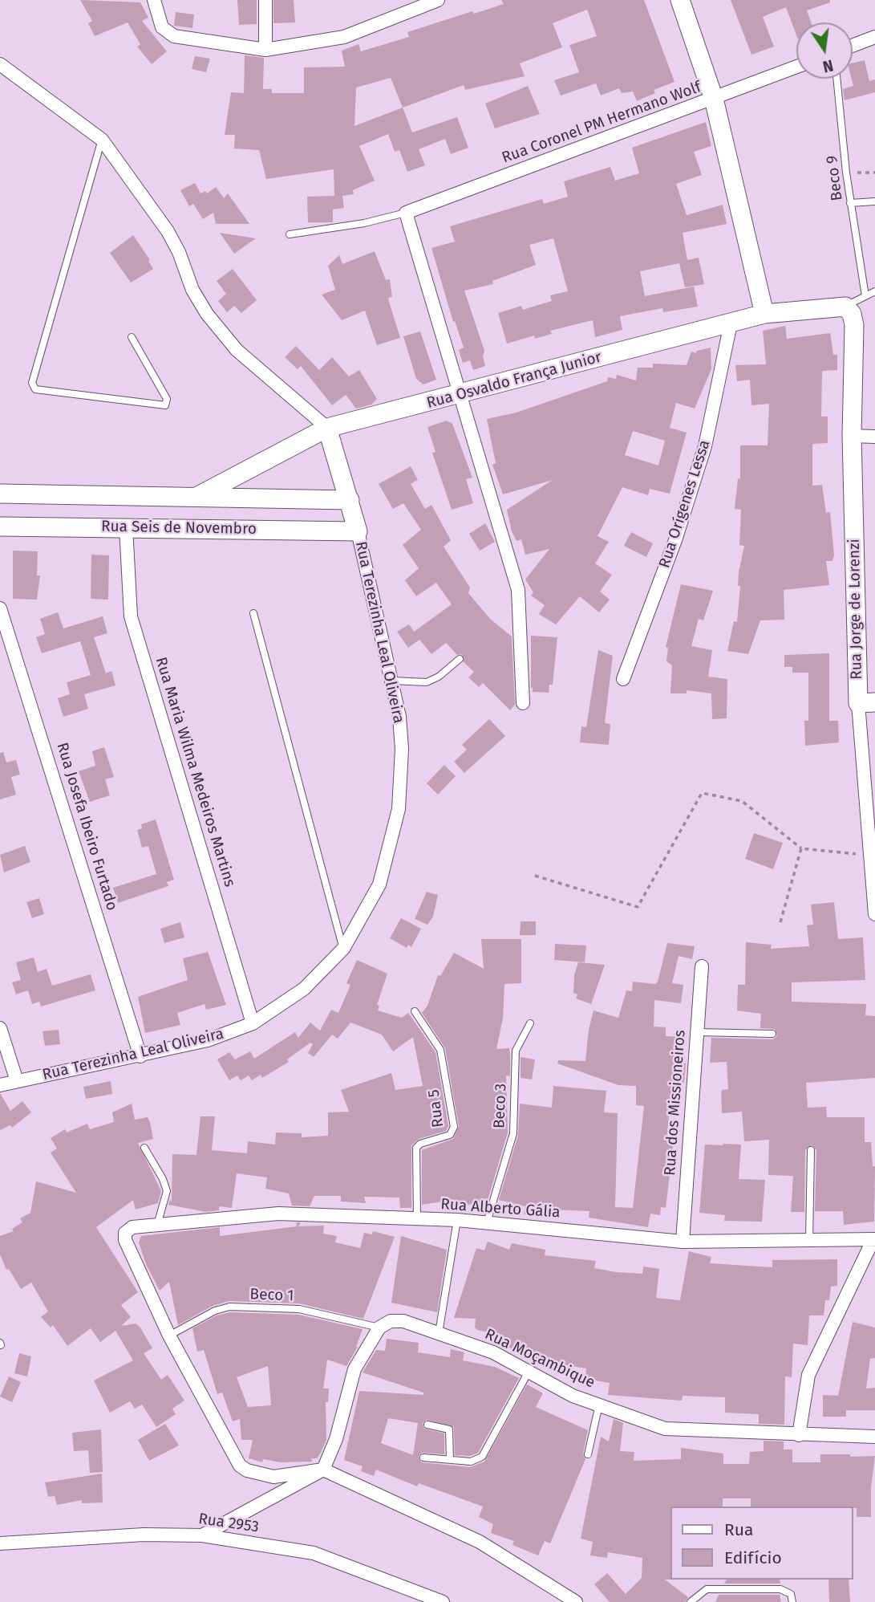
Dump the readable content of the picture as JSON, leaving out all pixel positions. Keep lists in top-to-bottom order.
{
  "streets": {
    "street": [
      "Rua Coronel PM Hermano Wolf",
      "Rua Osvaldo França Junior",
      "Rua Orígenes Lessa",
      "Rua Seis de Novembro",
      "Rua Jorge de Lorenzi",
      "Rua Terezinha Leal Oliveira",
      "Rua Maria Wilma Medeiros Martins",
      "Rua Josefa Ibeiro Furtado",
      "Rua dos Missioneiros",
      "Rua Alberto Gália",
      "Rua Moçambique",
      "Rua 2953"
    ],
    "lane": [
      "Beco 9",
      "Beco 3",
      "Rua 5",
      "Beco 1"
    ]
  },
  "crossings": [
    ["Rua Osvaldo França Junior", "Rua Orígenes Lessa"],
    ["Rua Osvaldo França Junior", "Rua Seis de Novembro"],
    ["Rua Osvaldo França Junior", "Rua Jorge de Lorenzi"],
    ["Rua Osvaldo França Junior", "Rua Terezinha Leal Oliveira"],
    ["Rua Seis de Novembro", "Rua Terezinha Leal Oliveira"],
    ["Rua Seis de Novembro", "Rua Maria Wilma Medeiros Martins"],
    ["Rua Terezinha Leal Oliveira", "Rua Maria Wilma Medeiros Martins"],
    ["Rua Terezinha Leal Oliveira", "Rua Josefa Ibeiro Furtado"],
    ["Rua dos Missioneiros", "Rua Alberto Gália"],
    ["Beco 3", "Rua Alberto Gália"],
    ["Rua 5", "Rua Alberto Gália"],
    ["Rua Alberto Gália", "Beco 1"],
    ["Beco 1", "Rua Moçambique"]
  ],
  "legend": ["Rua", "Edifício"],
  "north": "bottom"
}
